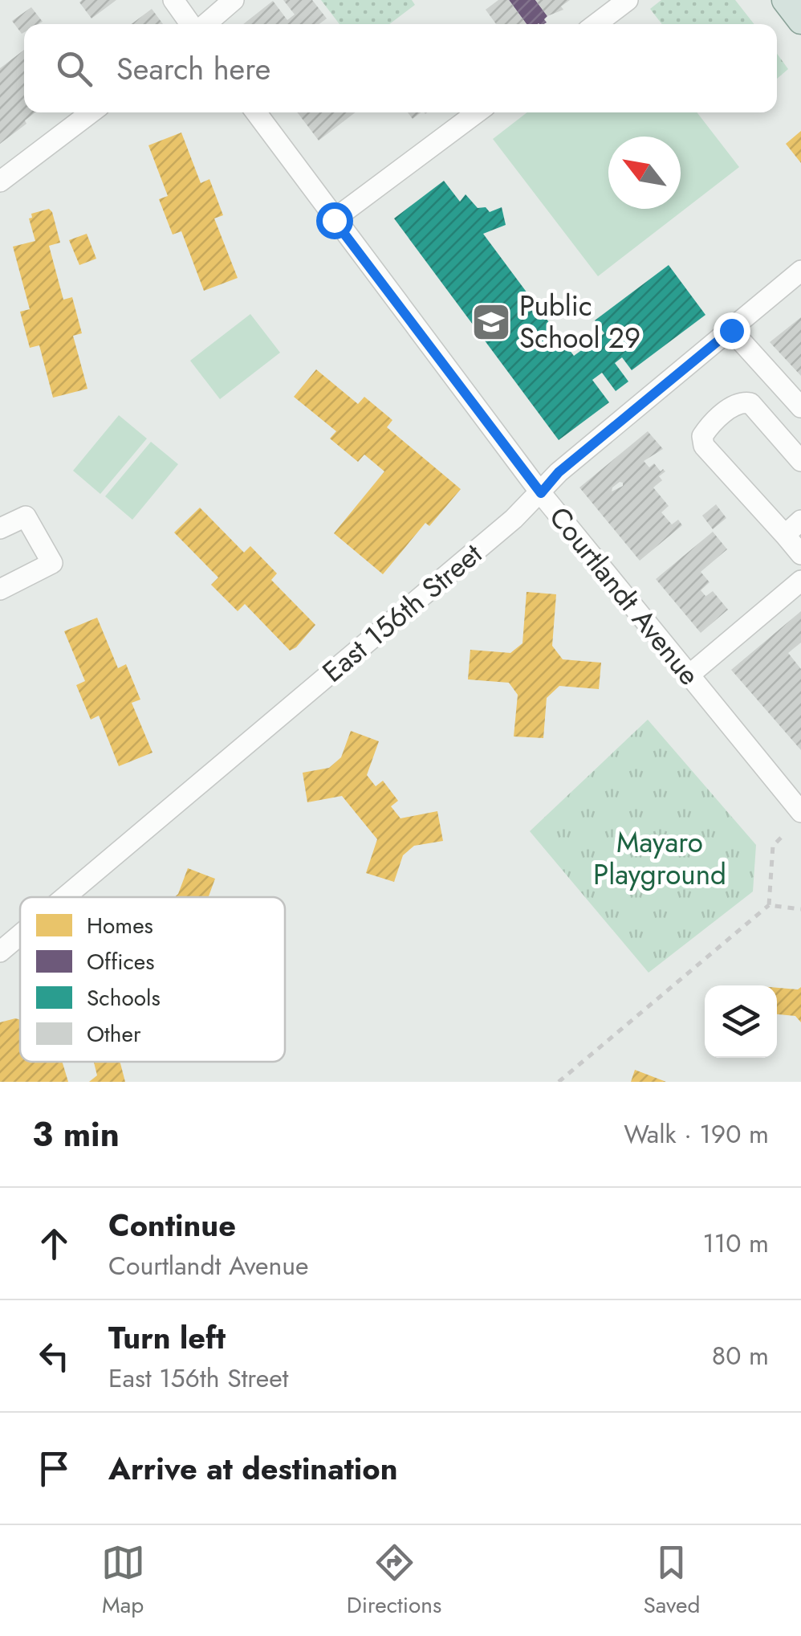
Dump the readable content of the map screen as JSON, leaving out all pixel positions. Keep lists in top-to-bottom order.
{
  "streets": {
    "street": ["Courtlandt Avenue", "East 156th Street"]
  },
  "crossings": [
    ["Courtlandt Avenue", "East 156th Street"]
  ],
  "parks": ["Mayaro Playground"],
  "places": {
    "school or university": ["Public School 29"]
  },
  "legend": [
    "Homes",
    "Offices",
    "Schools",
    "Other"
  ],
  "north": "top left",
  "page": {
    "search": "Search here",
    "heading": ["3 min", "Walk · 190 m"],
    "list": [
      ["Continue", "Courtlandt Avenue", "110 m"],
      ["Turn left", "East 156th Street", "80 m"],
      "Arrive at destination"
    ],
    "nav": ["Map", "Directions", "Saved"]
  }
}
